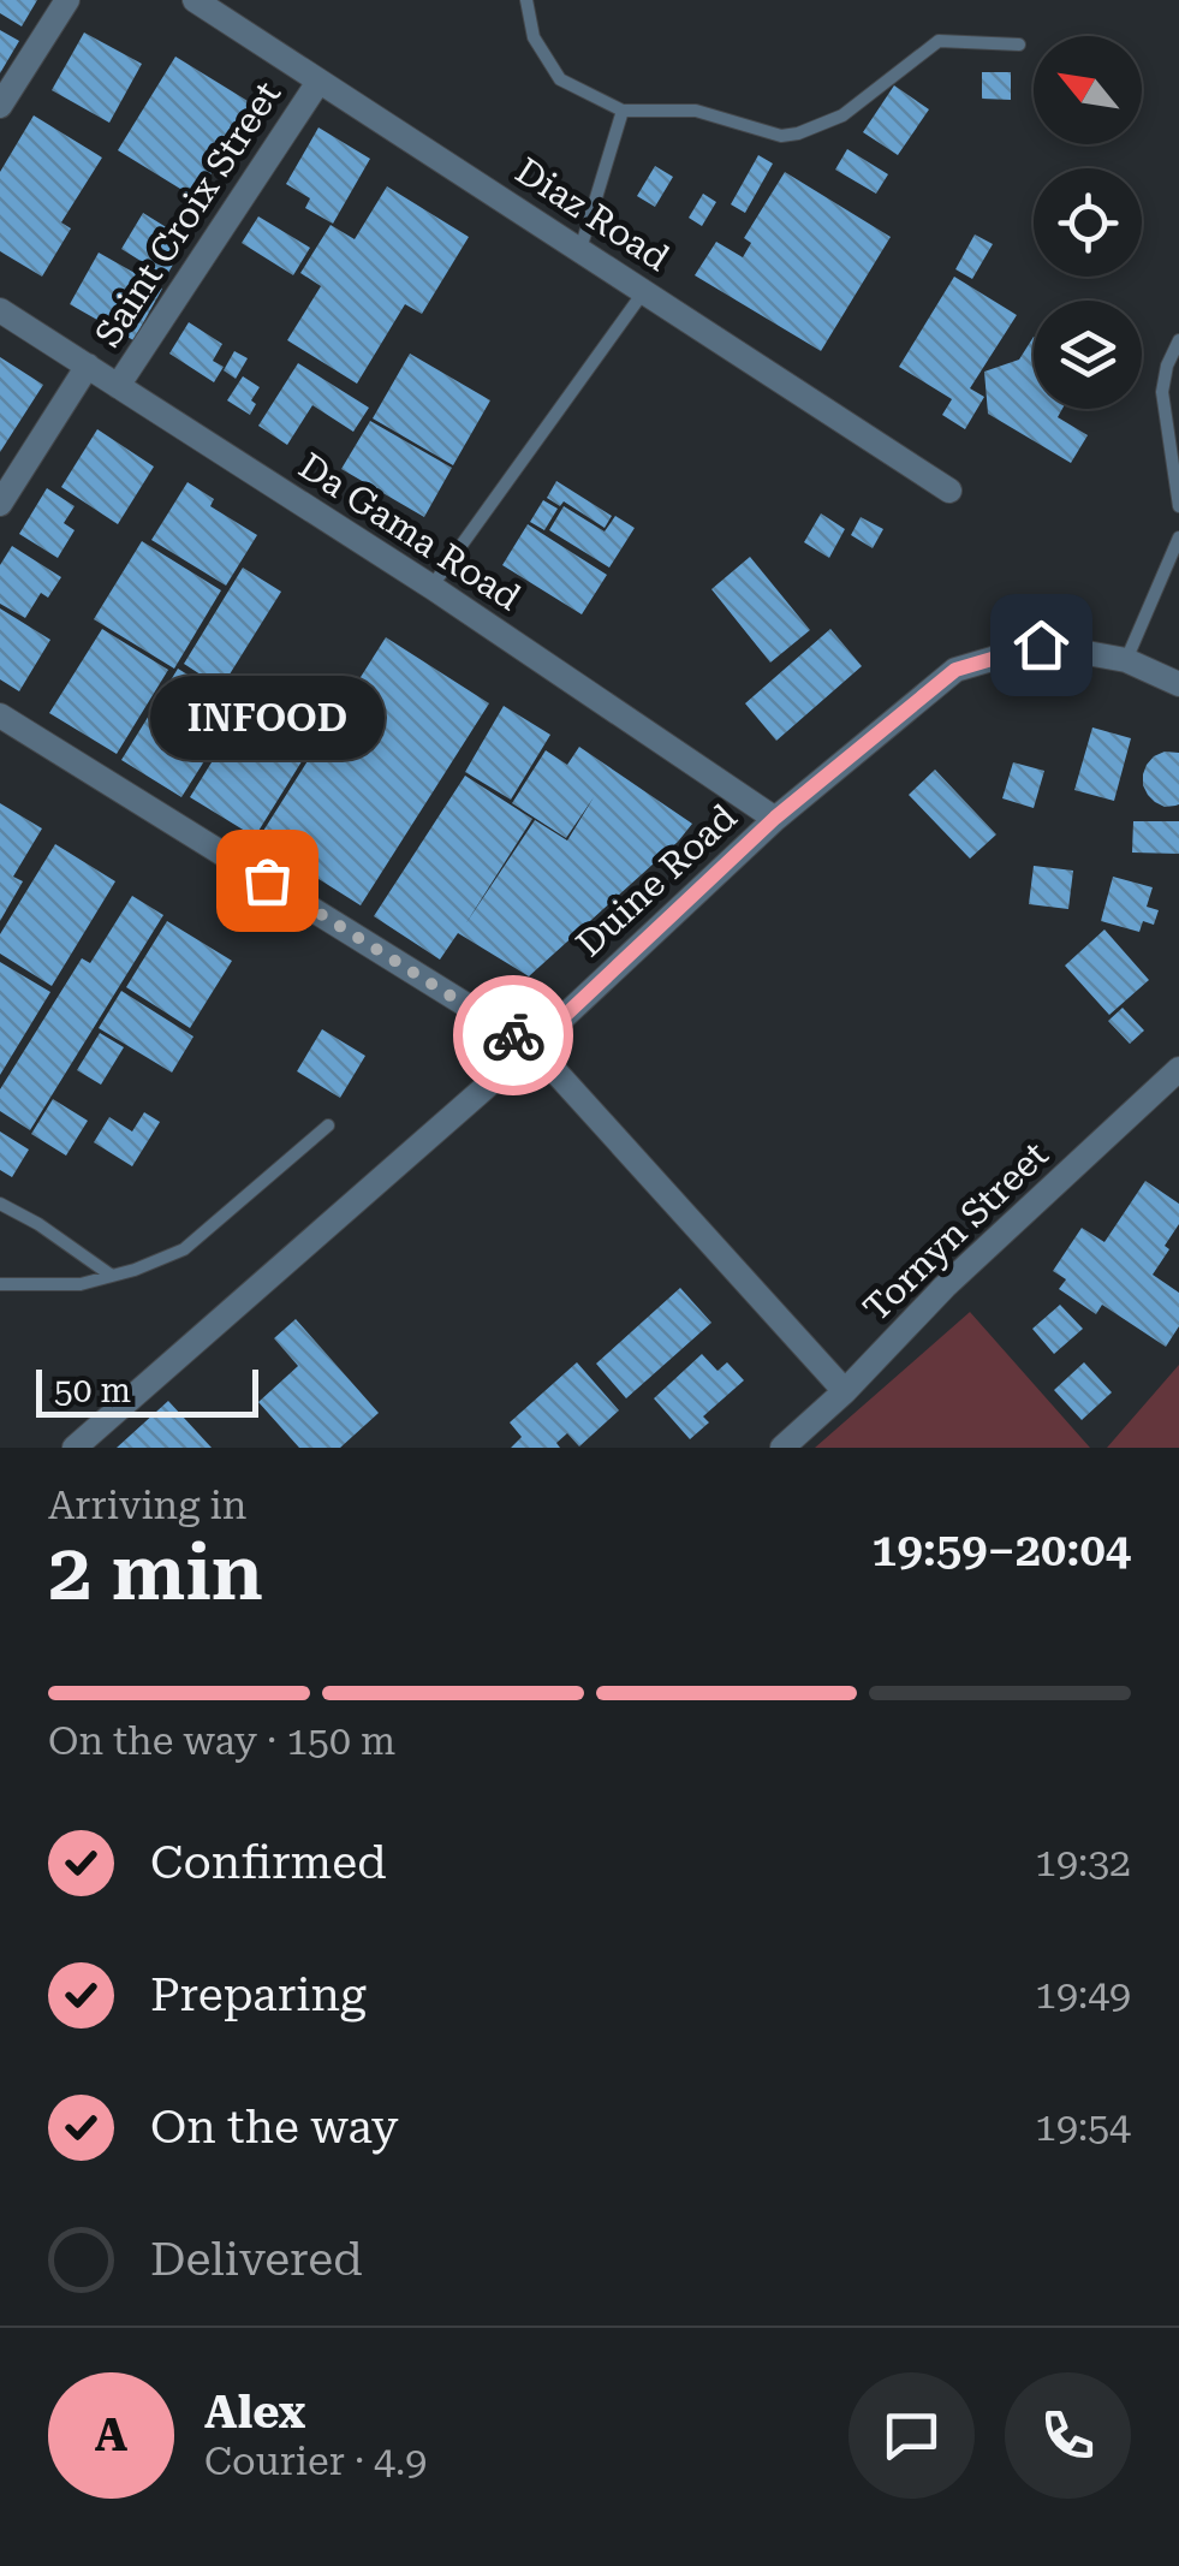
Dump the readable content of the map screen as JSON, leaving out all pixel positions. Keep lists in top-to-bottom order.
{
  "streets": {
    "street": [
      "Saint Croix Street",
      "Diaz Road",
      "Da Gama Road",
      "Duine Road",
      "Tornyn Street"
    ]
  },
  "crossings": [
    ["Saint Croix Street", "Diaz Road"],
    ["Saint Croix Street", "Da Gama Road"],
    ["Da Gama Road", "Duine Road"]
  ],
  "places": ["INFOOD"],
  "scale_bar": "50 m",
  "north": "top left",
  "page": {
    "bubble": "INFOOD",
    "scale": "50 m",
    "heading": ["2 min", "Arriving in", "19:59–20:04"],
    "panel": ["Alex", "Courier · 4.9"],
    "bar": "On the way · 150 m",
    "list": [
      ["Confirmed", "19:32"],
      ["Preparing", "19:49"],
      ["On the way", "19:54"],
      "Delivered"
    ],
    "round": "A"
  }
}
